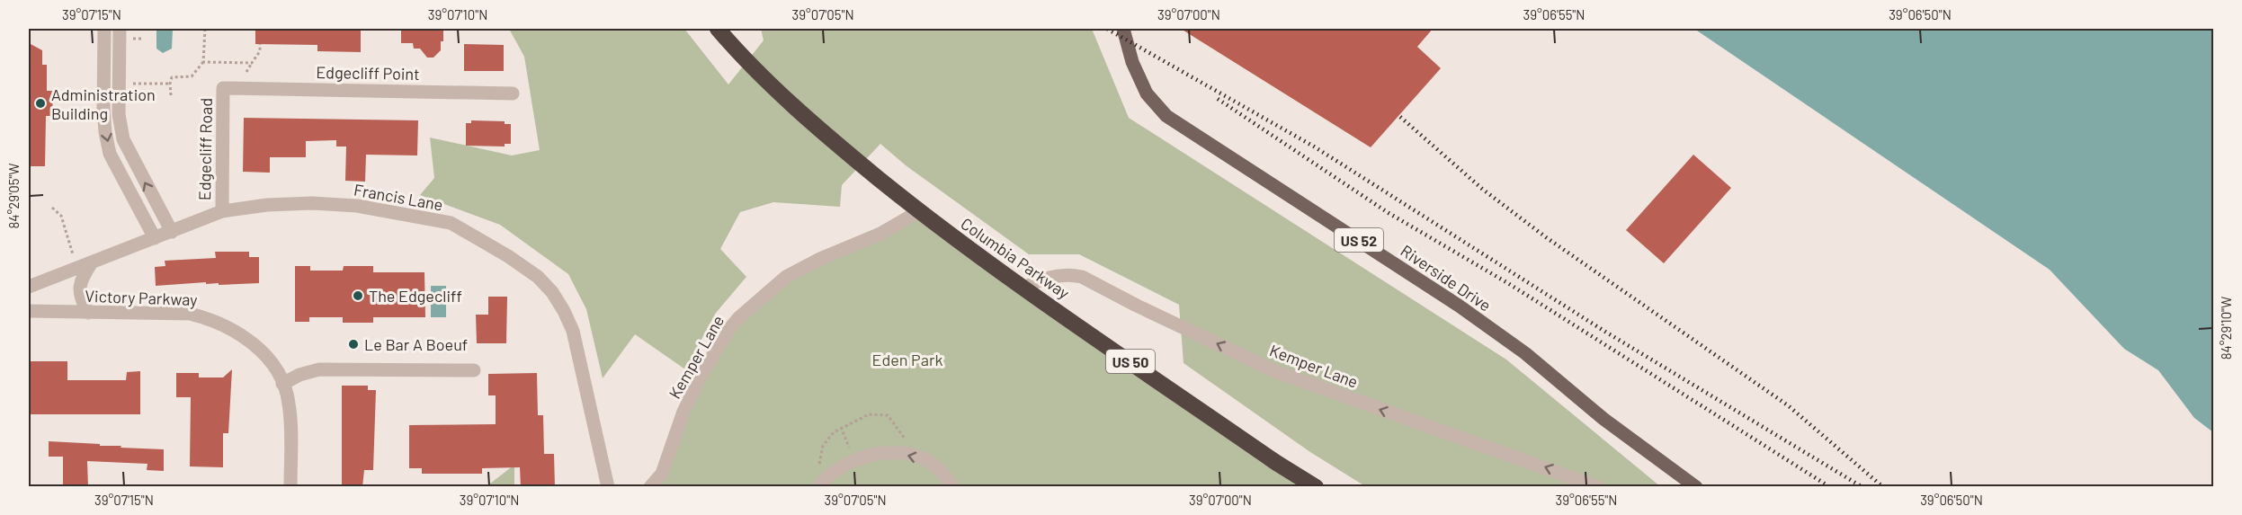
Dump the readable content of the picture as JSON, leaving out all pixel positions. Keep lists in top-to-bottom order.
{
  "streets": {
    "highway": ["Columbia Parkway", "US 50"],
    "main road": ["US 52", "Riverside Drive"],
    "street": [
      "Edgecliff Point",
      "Edgecliff Road",
      "Francis Lane",
      "Victory Parkway",
      "Kemper Lane"
    ]
  },
  "crossings": [
    ["Edgecliff Point", "Edgecliff Road"],
    ["Edgecliff Road", "Francis Lane"],
    ["Columbia Parkway", "Kemper Lane"]
  ],
  "one_way": ["Kemper Lane"],
  "parks": ["Eden Park"],
  "places": ["Administration Building", "The Edgecliff", "Le Bar A Boeuf"],
  "coordinates": [
    "39°07'15\"N",
    "39°07'10\"N",
    "39°07'05\"N",
    "39°07'00\"N",
    "39°06'55\"N",
    "39°06'50\"N",
    "84°29'05\"W",
    "84°29'10\"W"
  ]
}
